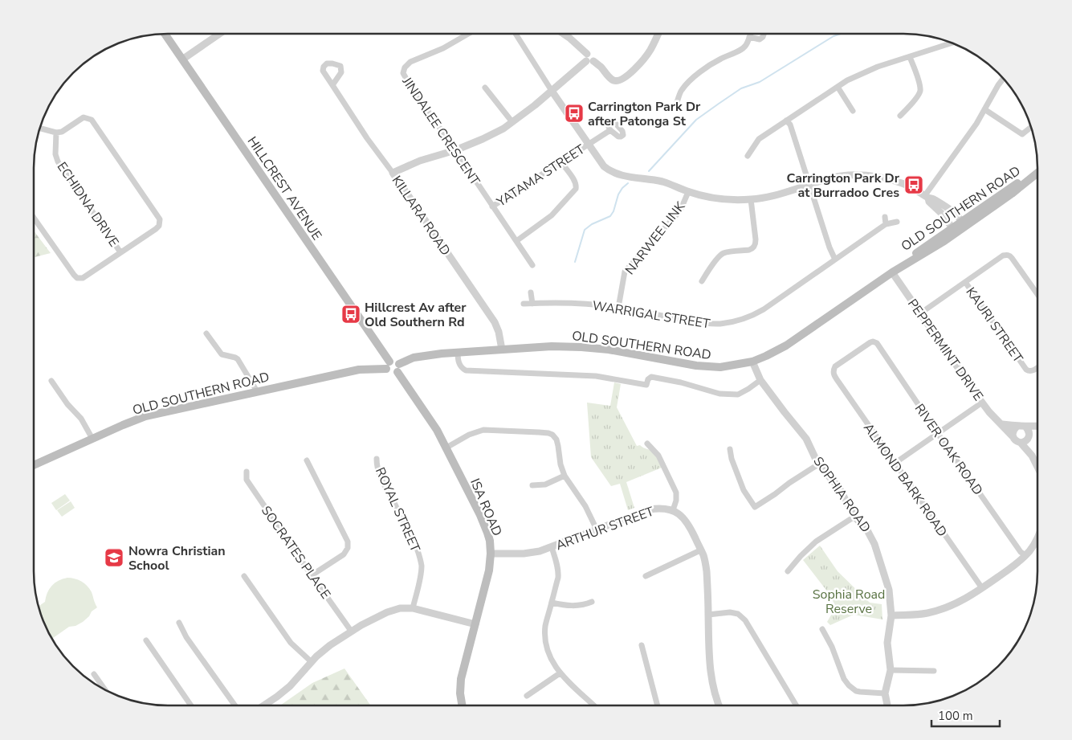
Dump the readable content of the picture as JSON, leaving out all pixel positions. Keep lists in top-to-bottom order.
{
  "streets": {
    "main road": ["HILLCREST AVENUE", "OLD SOUTHERN ROAD", "ISA ROAD"],
    "street": [
      "JINDALEE CRESCENT",
      "YATAMA STREET",
      "ECHIDNA DRIVE",
      "KILLARA ROAD",
      "NARWEE LINK",
      "WARRIGAL STREET",
      "KAURI STREET",
      "PEPPERMINT DRIVE",
      "RIVER OAK ROAD",
      "ALMOND BARK ROAD",
      "SOPHIA ROAD",
      "ROYAL STREET",
      "ARTHUR STREET",
      "SOCRATES PLACE"
    ]
  },
  "crossings": [
    ["JINDALEE CRESCENT", "YATAMA STREET"],
    ["HILLCREST AVENUE", "OLD SOUTHERN ROAD"],
    ["OLD SOUTHERN ROAD", "KILLARA ROAD"],
    ["OLD SOUTHERN ROAD", "PEPPERMINT DRIVE"],
    ["OLD SOUTHERN ROAD", "SOPHIA ROAD"],
    ["OLD SOUTHERN ROAD", "ISA ROAD"],
    ["NARWEE LINK", "WARRIGAL STREET"],
    ["RIVER OAK ROAD", "ALMOND BARK ROAD"],
    ["ISA ROAD", "ARTHUR STREET"]
  ],
  "parks": ["Sophia Road Reserve"],
  "places": {
    "bus stop": ["Carrington Park Dr after Patonga St", "Carrington Park Dr at Burradoo Cres", "Hillcrest Av after Old Southern Rd"],
    "school or university": ["Nowra Christian School"]
  },
  "scale_bar": "100 m"
}
